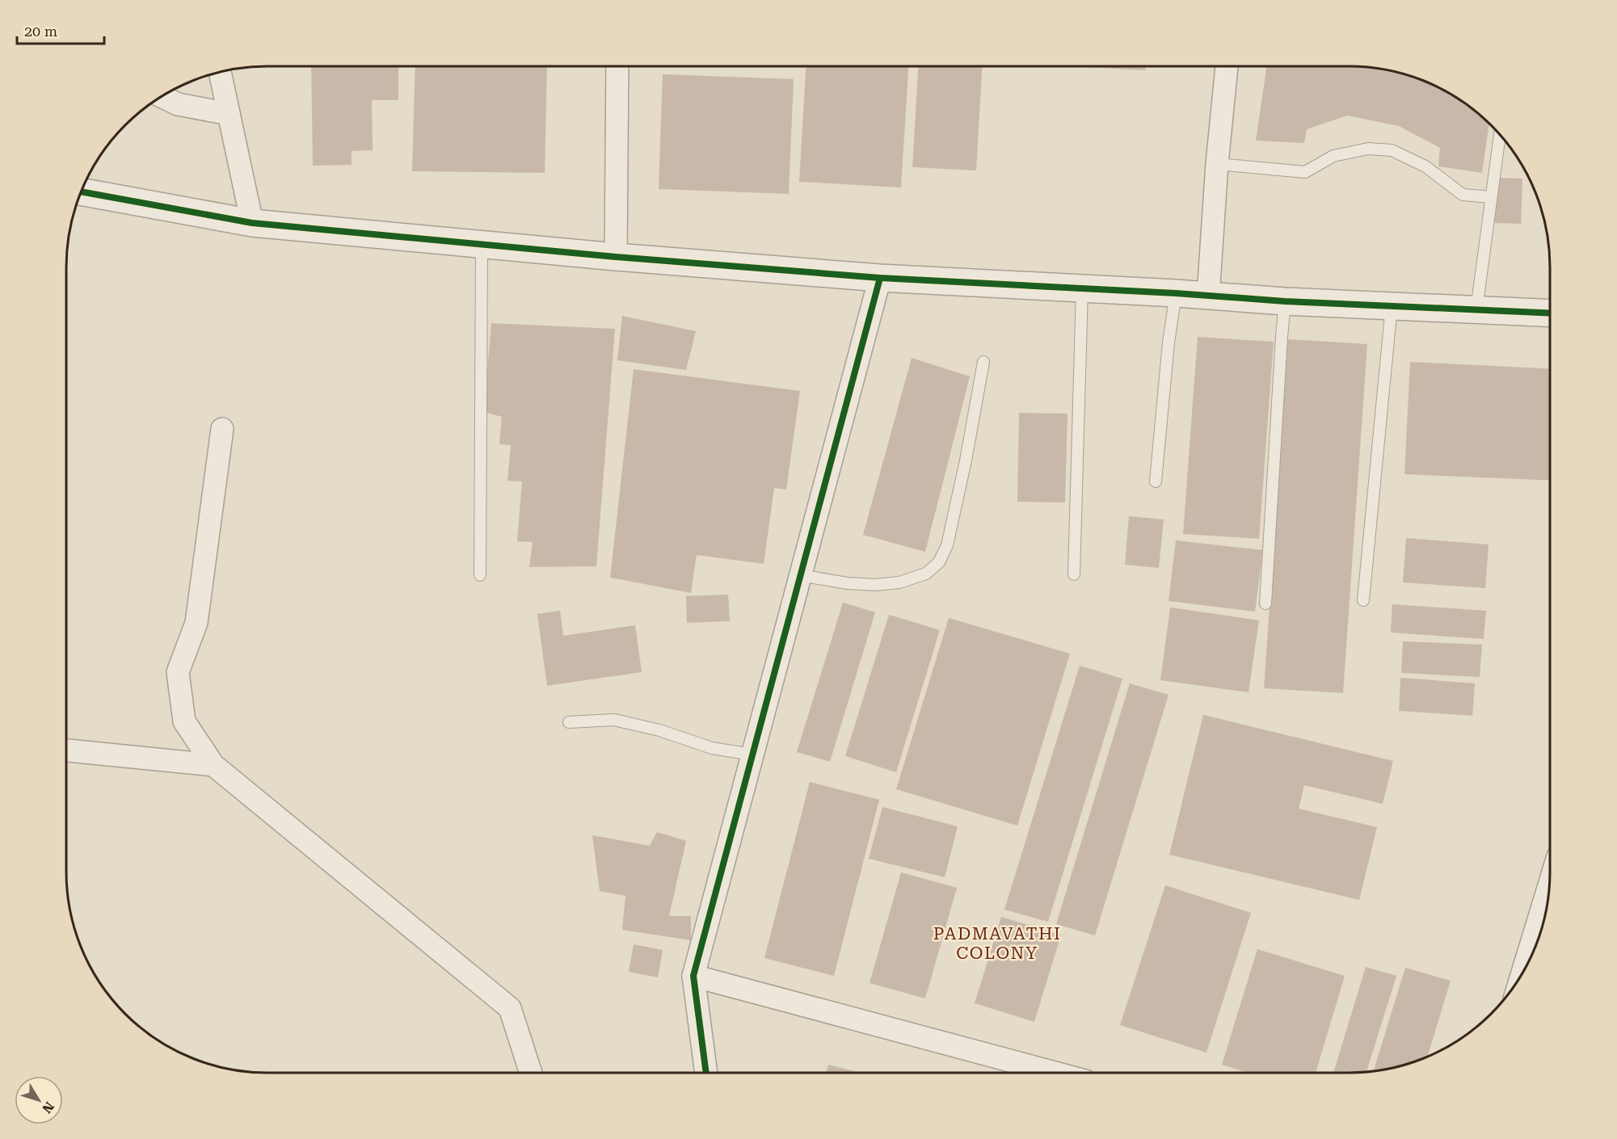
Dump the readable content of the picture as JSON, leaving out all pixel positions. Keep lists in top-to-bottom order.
{
  "districts": ["PADMAVATHI COLONY"],
  "scale_bar": "20 m",
  "north": "bottom right"
}
